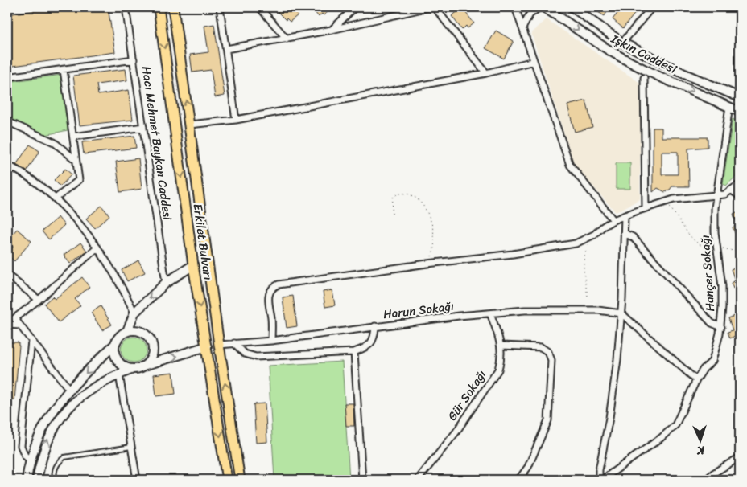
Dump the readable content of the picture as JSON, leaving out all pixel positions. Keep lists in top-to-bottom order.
{
  "streets": {
    "main road": ["Erkilet Bulvarı"],
    "street": [
      "Işkın Caddesi",
      "Hacı Mehmet Baykan Caddesi",
      "Hançer Sokağı",
      "Harun Sokağı",
      "Gür Sokağı"
    ]
  },
  "crossings": [
    ["Erkilet Bulvarı", "Harun Sokağı"],
    ["Harun Sokağı", "Gür Sokağı"]
  ],
  "north": "bottom"
}
